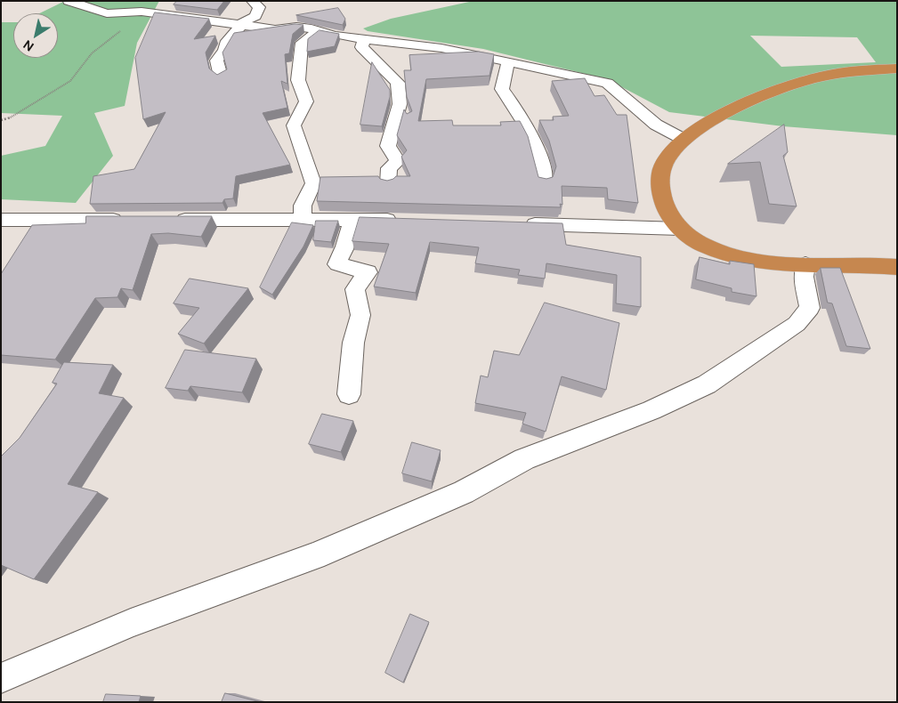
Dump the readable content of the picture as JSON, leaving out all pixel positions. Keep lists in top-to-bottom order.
{
  "north": "bottom left"
}
